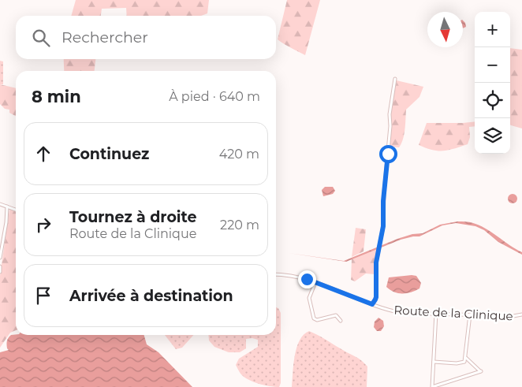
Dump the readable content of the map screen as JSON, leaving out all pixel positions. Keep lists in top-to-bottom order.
{
  "streets": {
    "street": ["Route de la Clinique"]
  },
  "north": "bottom",
  "page": {
    "map_buttons": ["+", "−"],
    "search": "Rechercher",
    "heading": ["8 min", "À pied · 640 m"],
    "list": [
      ["Continuez", "420 m"],
      ["Tournez à droite", "Route de la Clinique", "220 m"],
      "Arrivée à destination"
    ]
  }
}
